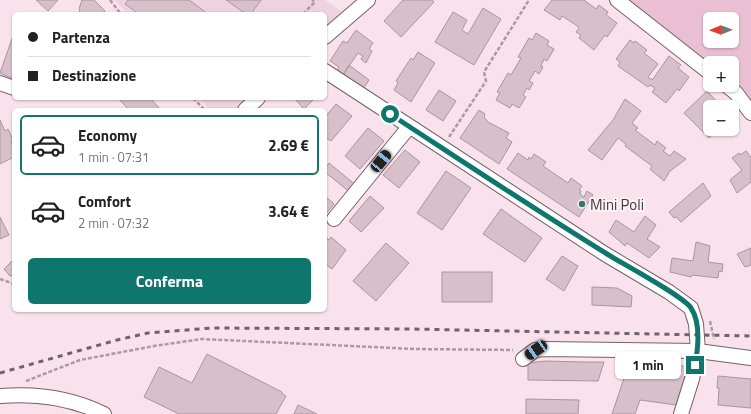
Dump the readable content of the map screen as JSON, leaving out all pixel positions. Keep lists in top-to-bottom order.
{
  "places": ["Mini Poli"],
  "north": "left",
  "page": {
    "map_buttons": ["+", "−"],
    "banner": ["Partenza", "Destinazione"],
    "list": [
      {
        "name": "Economy",
        "note": "1 min · 07:31",
        "value": "2.69 €"
      },
      {
        "name": "Comfort",
        "note": "2 min · 07:32",
        "value": "3.64 €"
      }
    ],
    "buttons": "Conferma",
    "bubble": "1 min"
  }
}
